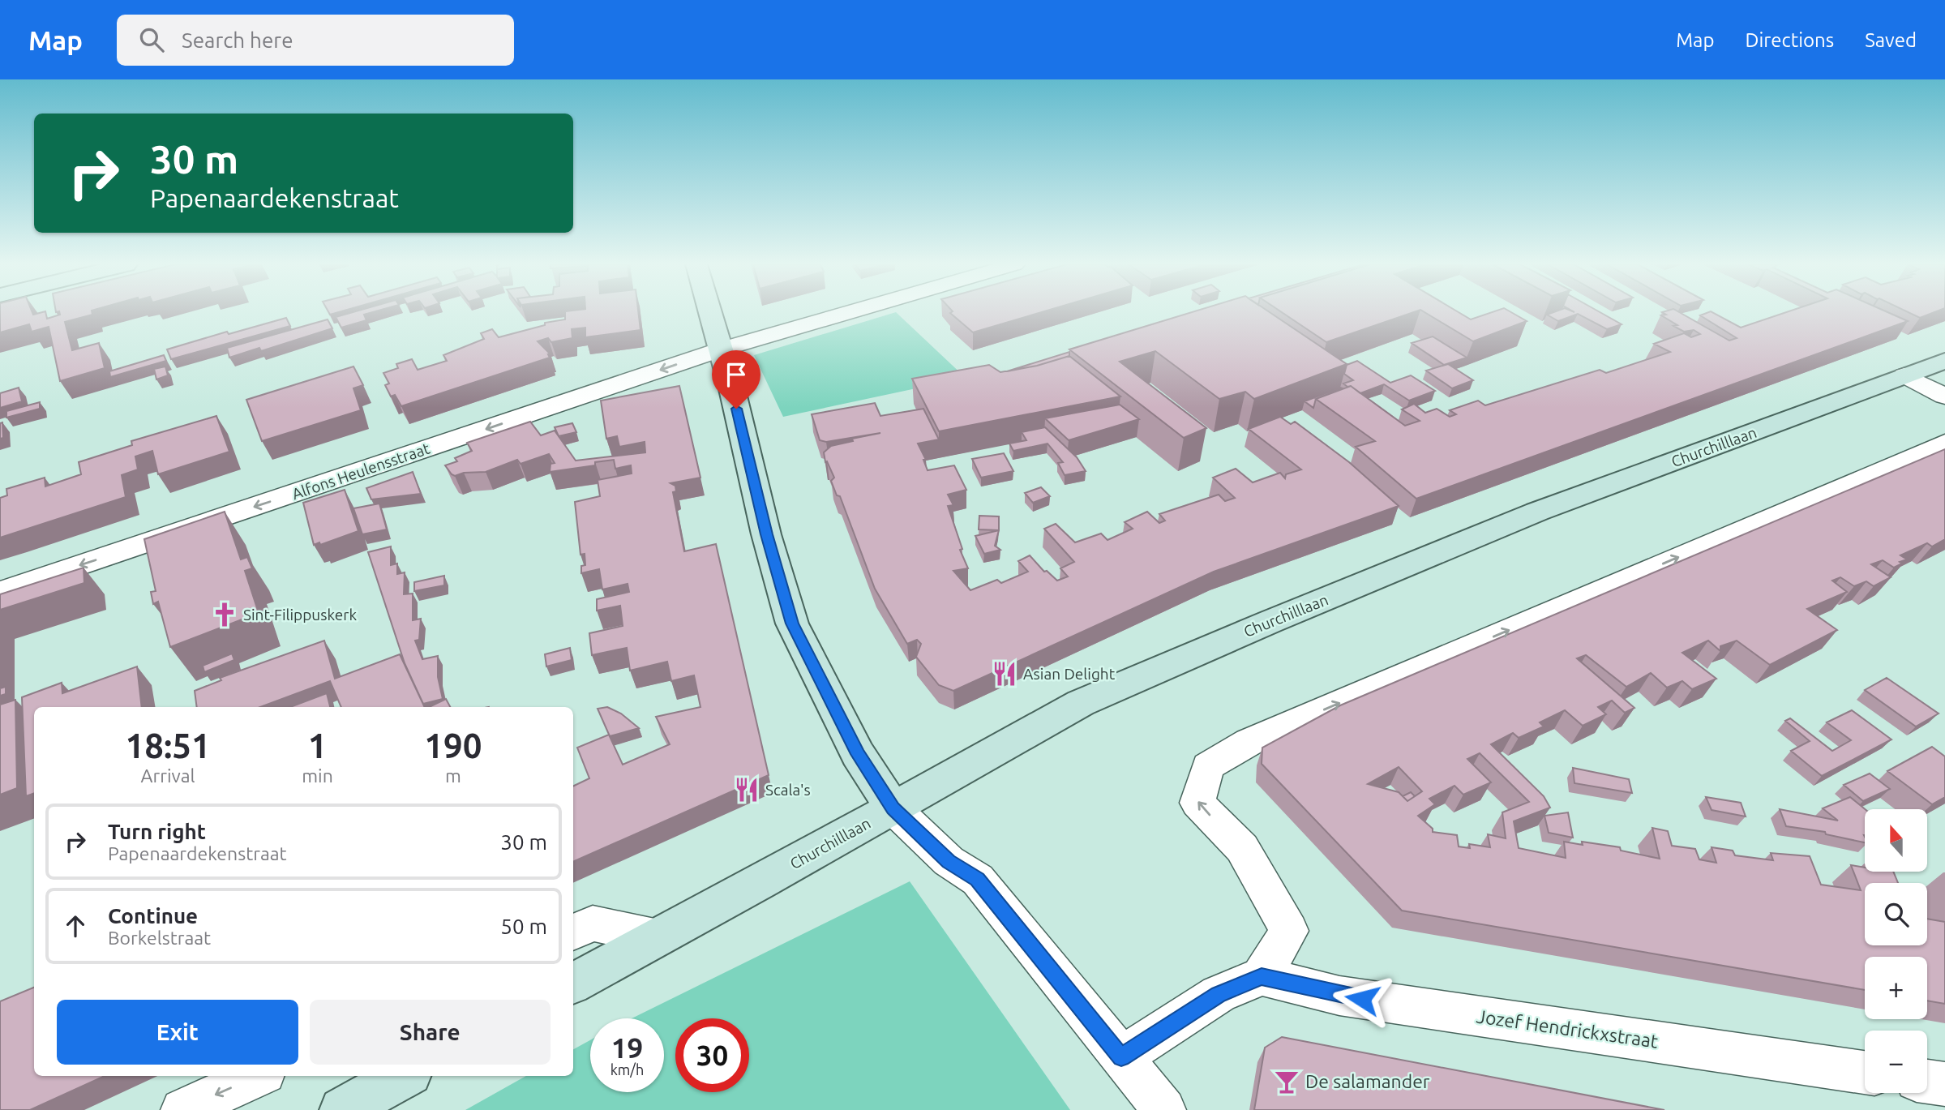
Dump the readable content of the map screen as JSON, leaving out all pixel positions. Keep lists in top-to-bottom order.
{
  "streets": {
    "street": ["Churchilllaan", "Alfons Heulensstraat", "Jozef Hendrickxstraat"]
  },
  "one_way": ["Alfons Heulensstraat"],
  "places": {
    "church": ["Sint-Filippuskerk"],
    "restaurant": ["Asian Delight", "Scala's"],
    "bar": ["De salamander"]
  },
  "north": "top",
  "page": {
    "header": "Map",
    "search": "Search here",
    "nav": ["Map", "Directions", "Saved"],
    "turn": ["30 m", "Papenaardekenstraat"],
    "eta": [
      "18:51",
      "Arrival",
      "1",
      "min",
      "190",
      "m"
    ],
    "list": [
      {
        "name": "Turn right",
        "note": "Papenaardekenstraat",
        "value": "30 m"
      },
      {
        "name": "Continue",
        "note": "Borkelstraat",
        "value": "50 m"
      }
    ],
    "map_buttons": ["+", "−"],
    "buttons": ["Exit", "Share"],
    "speed": "19 km/h",
    "limit": "30"
  }
}
